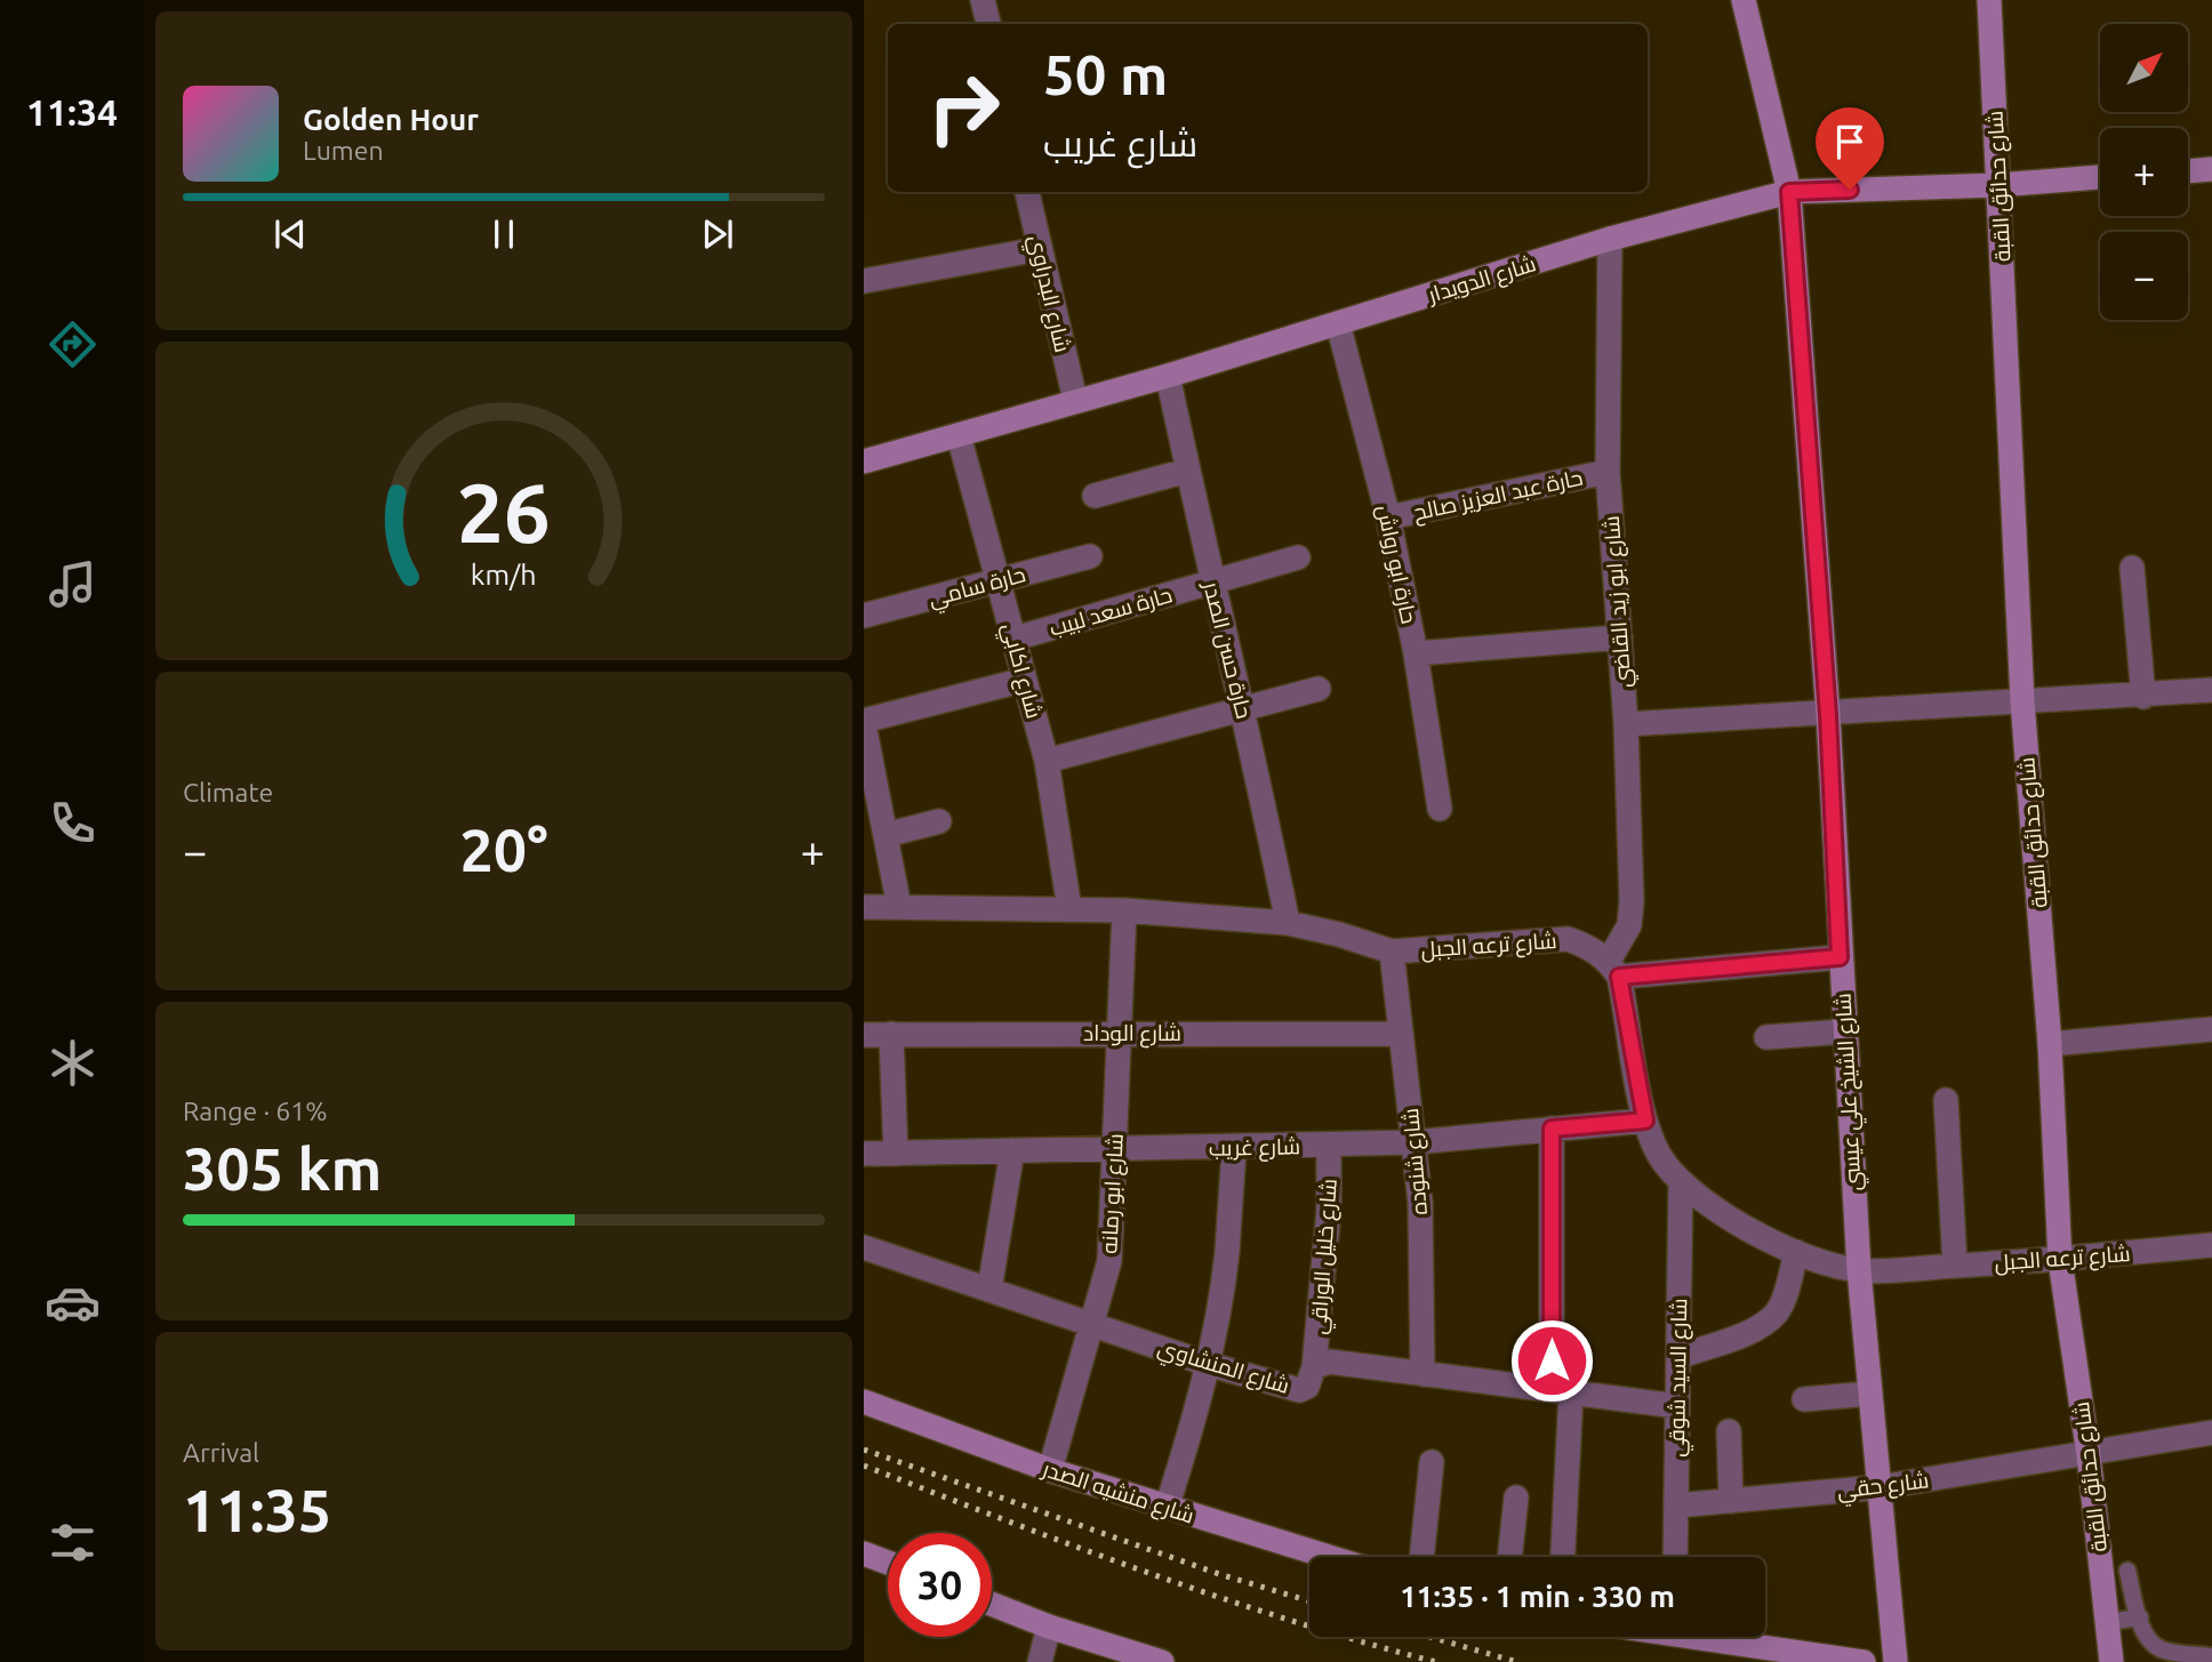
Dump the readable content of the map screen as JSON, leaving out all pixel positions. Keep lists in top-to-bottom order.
{
  "streets": {
    "street": [
      "شارع حدائق القبة",
      "شارع الدويدار",
      "شارع البدراوي",
      "حارة عبد العزيز صالح",
      "حارة ابو رواش",
      "حارة سامي",
      "شارع ابو زيد القاضي",
      "حارة سعد لبيب",
      "حارة حسن الصدر",
      "شارع اكابي",
      "شارع ترعه الجبل",
      "شارع الوداد",
      "شارع الشيخ علي عيسي",
      "شارع غريب",
      "شارع شنوده",
      "شارع ابو رمانه",
      "شارع خليل الوراقي",
      "شارع المنشاوي",
      "شارع السيد شوقي",
      "شارع حقي",
      "شارع منشيه الصدر"
    ]
  },
  "crossings": [
    ["شارع حدائق القبة", "شارع الدويدار"],
    ["شارع حدائق القبة", "شارع ترعه الجبل"],
    ["شارع حدائق القبة", "شارع حقي"],
    ["شارع الدويدار", "شارع البدراوي"],
    ["شارع الدويدار", "حارة ابو رواش"],
    ["شارع الدويدار", "شارع ابو زيد القاضي"],
    ["شارع الدويدار", "حارة حسن الصدر"],
    ["شارع الدويدار", "شارع اكابي"],
    ["شارع الدويدار", "شارع الشيخ علي عيسي"],
    ["حارة عبد العزيز صالح", "حارة ابو رواش"],
    ["حارة عبد العزيز صالح", "شارع ابو زيد القاضي"],
    ["حارة سامي", "شارع اكابي"],
    ["شارع ابو زيد القاضي", "شارع ترعه الجبل"],
    ["حارة سعد لبيب", "حارة حسن الصدر"],
    ["حارة سعد لبيب", "شارع اكابي"],
    ["حارة حسن الصدر", "شارع ترعه الجبل"],
    ["شارع اكابي", "شارع ترعه الجبل"],
    ["شارع ترعه الجبل", "شارع الشيخ علي عيسي"],
    ["شارع ترعه الجبل", "شارع غريب"],
    ["شارع ترعه الجبل", "شارع شنوده"],
    ["شارع ترعه الجبل", "شارع ابو رمانه"],
    ["شارع ترعه الجبل", "شارع السيد شوقي"],
    ["شارع الوداد", "شارع شنوده"],
    ["شارع الوداد", "شارع ابو رمانه"],
    ["شارع الشيخ علي عيسي", "شارع حقي"],
    ["شارع غريب", "شارع شنوده"],
    ["شارع غريب", "شارع ابو رمانه"],
    ["شارع غريب", "شارع خليل الوراقي"],
    ["شارع شنوده", "شارع المنشاوي"],
    ["شارع ابو رمانه", "شارع المنشاوي"],
    ["شارع ابو رمانه", "شارع منشيه الصدر"],
    ["شارع خليل الوراقي", "شارع المنشاوي"],
    ["شارع المنشاوي", "شارع السيد شوقي"],
    ["شارع السيد شوقي", "شارع حقي"]
  ],
  "north": "top right",
  "page": {
    "tabs": "11:34",
    "map_buttons": ["+", "−"],
    "turn": ["50 m", "شارع غريب"],
    "song": ["Golden Hour", "Lumen"],
    "tile": [
      "Climate",
      ["Range · 61%", "305 km"],
      ["Arrival", "11:35"]
    ],
    "heat": ["−", "20°", "+"],
    "limit": "30",
    "trip": "11:35 · 1 min · 330 m",
    "gauge": ["26", "km/h"]
  }
}
